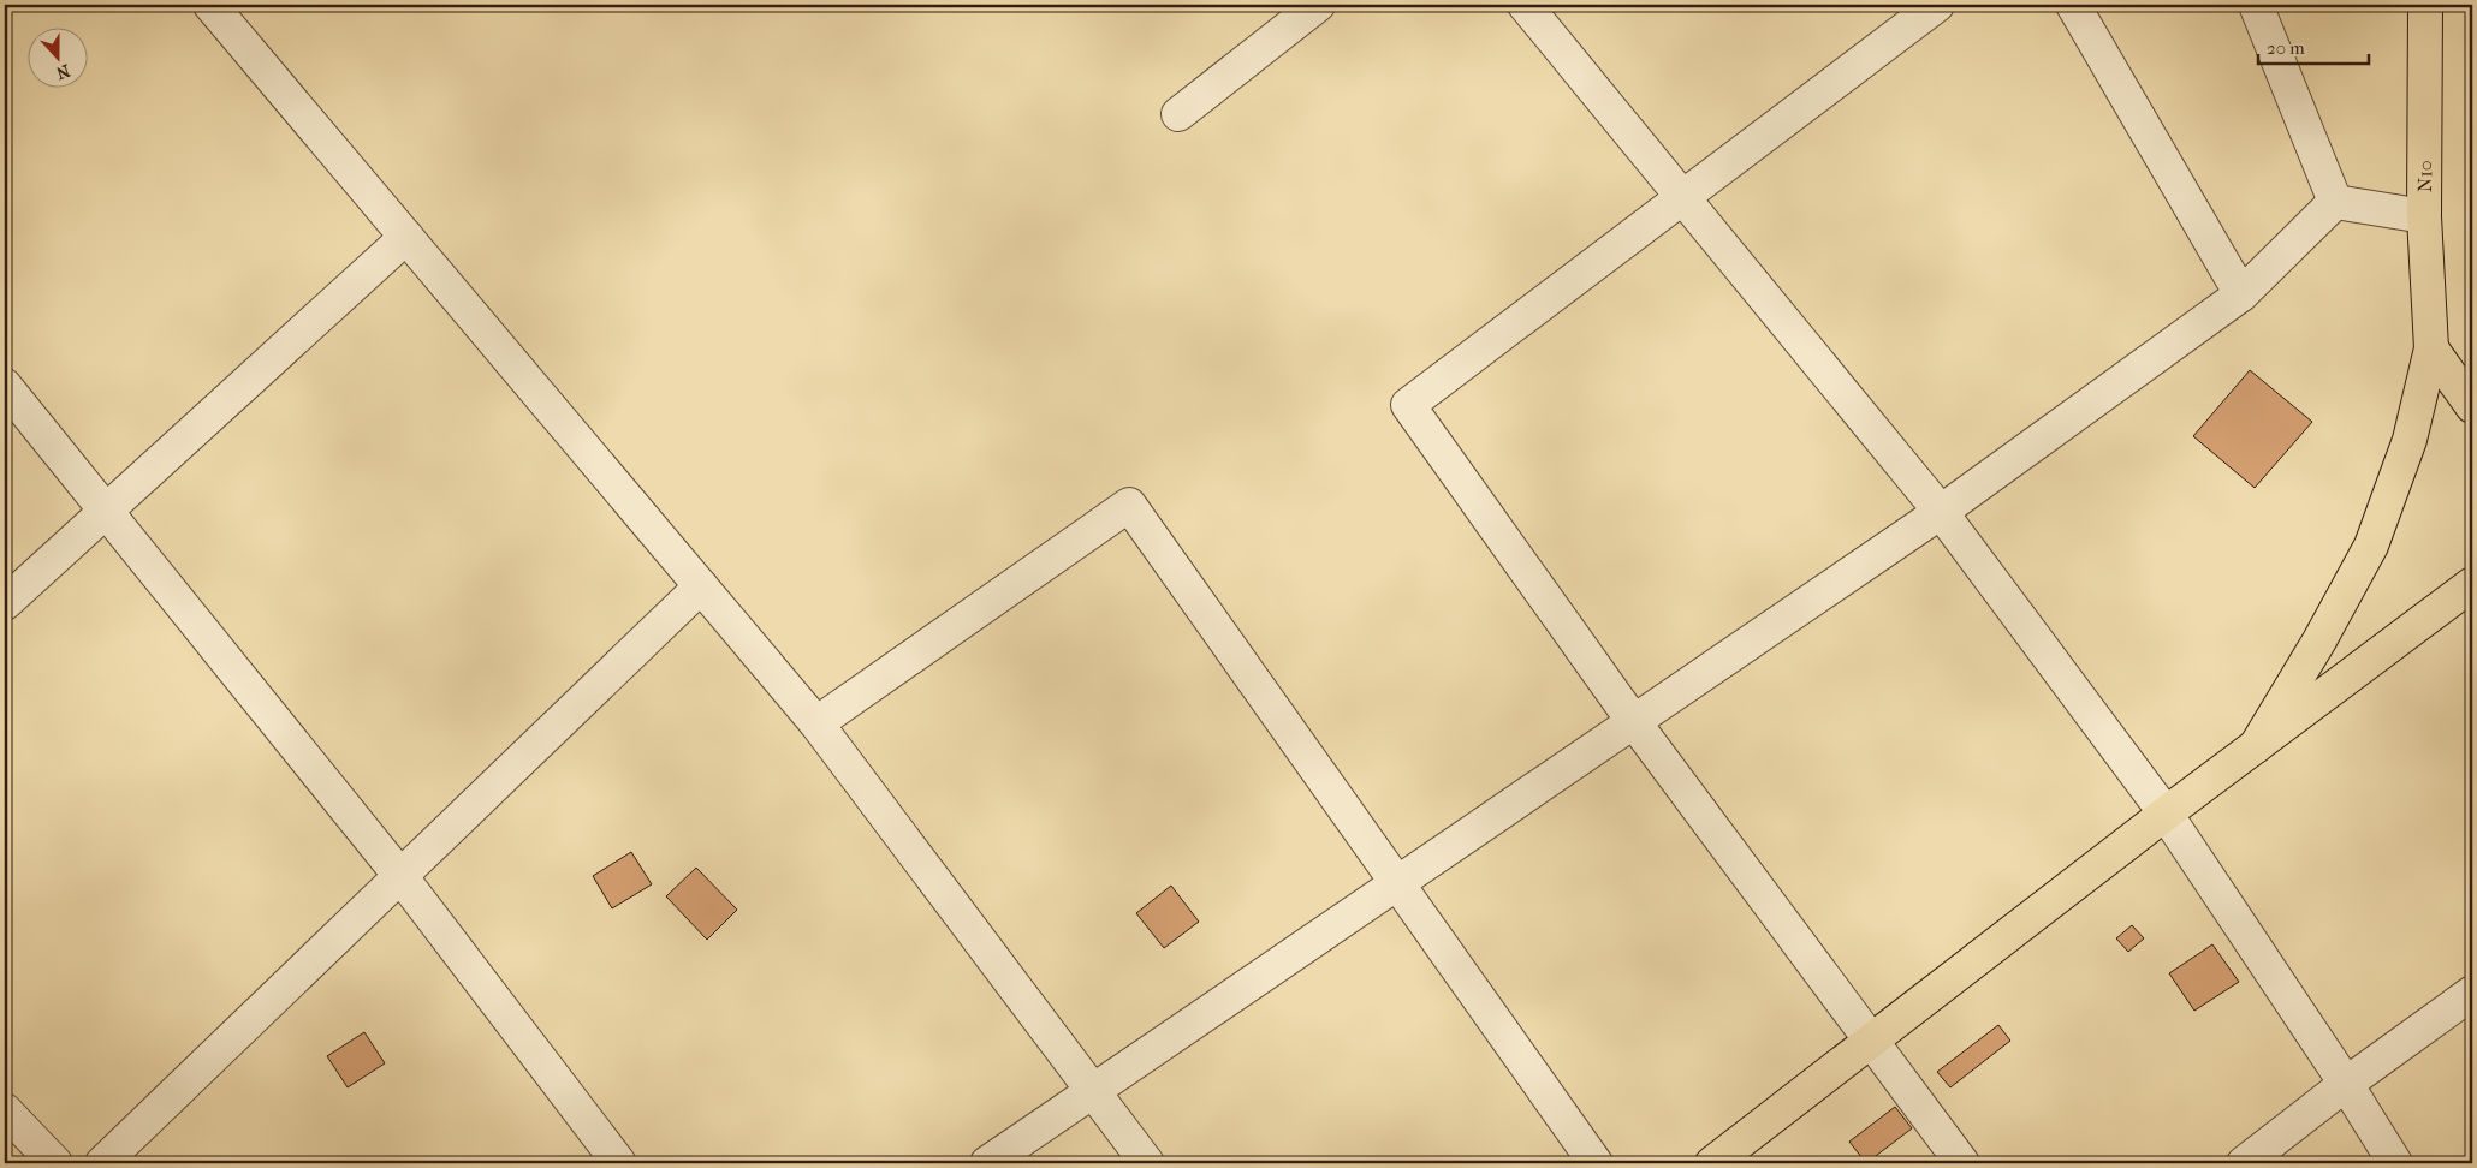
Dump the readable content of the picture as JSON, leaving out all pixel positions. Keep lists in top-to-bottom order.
{
  "streets": {
    "main road": ["N10"]
  },
  "scale_bar": "20 m",
  "north": "bottom"
}
